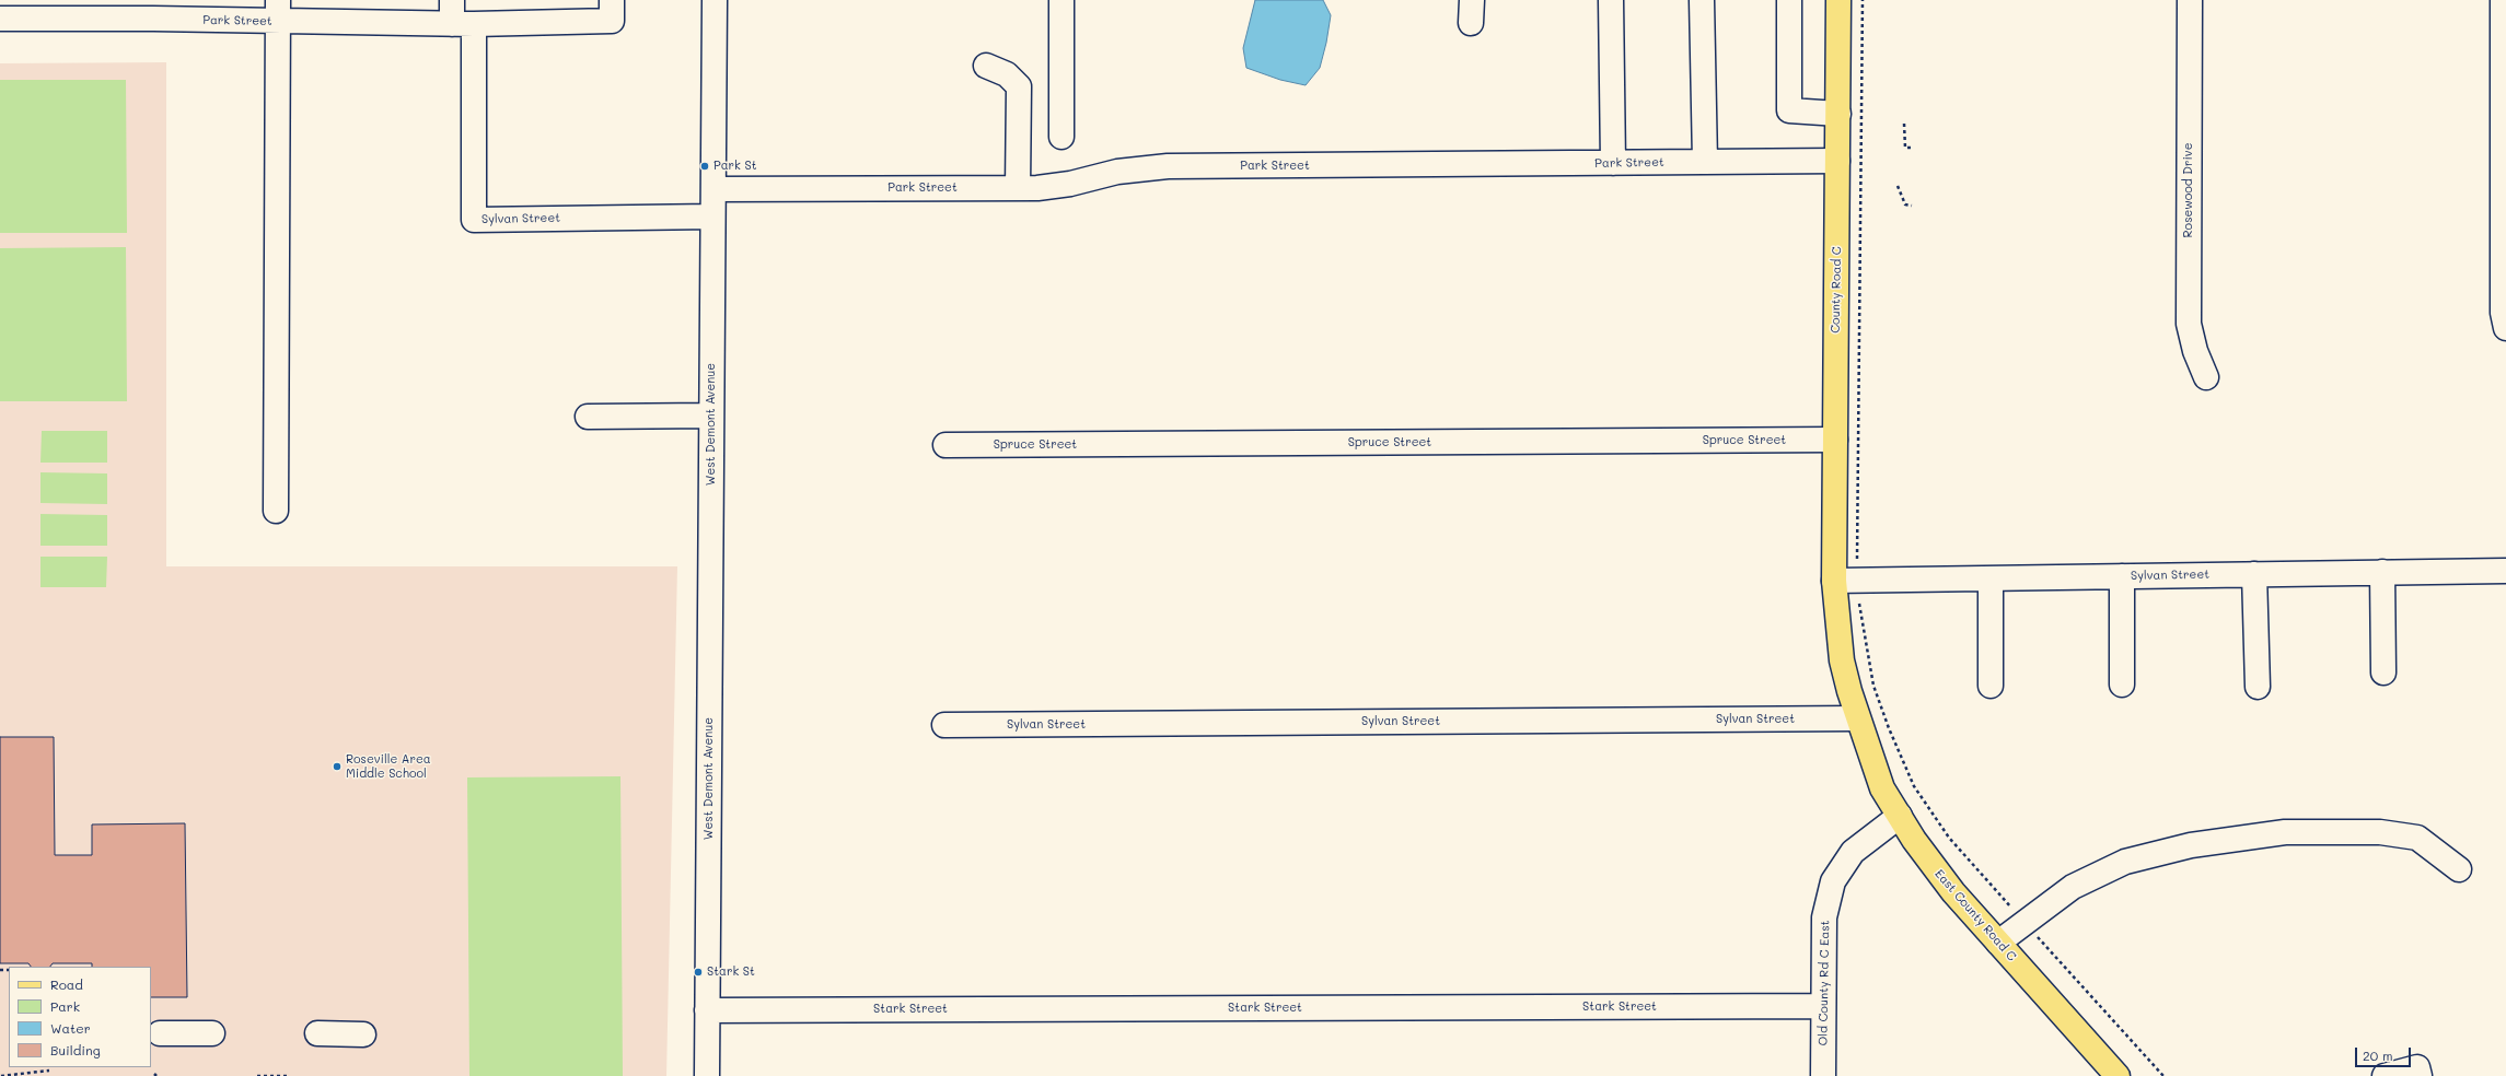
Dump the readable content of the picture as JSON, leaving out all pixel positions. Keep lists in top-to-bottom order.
{
  "streets": {
    "main road": ["County Road C", "East County Road C"],
    "street": [
      "Park Street",
      "Rosewood Drive",
      "Sylvan Street",
      "West Demont Avenue",
      "Spruce Street",
      "Old County Rd C East",
      "Stark Street"
    ]
  },
  "crossings": [
    ["Park Street", "Sylvan Street"],
    ["Park Street", "County Road C"],
    ["Park Street", "West Demont Avenue"],
    ["Sylvan Street", "County Road C"],
    ["Sylvan Street", "West Demont Avenue"],
    ["Sylvan Street", "East County Road C"],
    ["County Road C", "Spruce Street"],
    ["County Road C", "East County Road C"],
    ["West Demont Avenue", "Stark Street"],
    ["East County Road C", "Old County Rd C East"],
    ["Old County Rd C East", "Stark Street"]
  ],
  "places": ["Park St", "Roseville Area Middle School", "Stark St"],
  "legend": [
    "Road",
    "Park",
    "Water",
    "Building"
  ],
  "scale_bar": "20 m"
}
